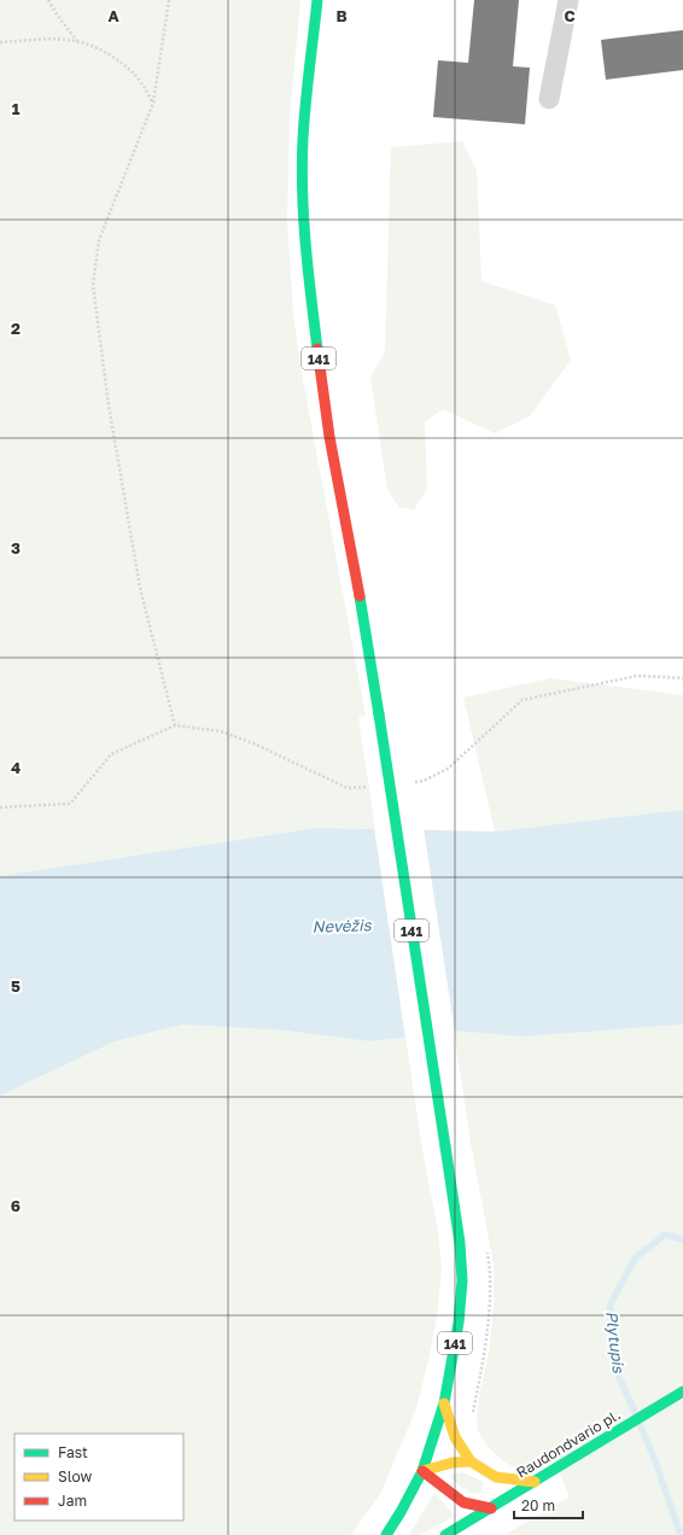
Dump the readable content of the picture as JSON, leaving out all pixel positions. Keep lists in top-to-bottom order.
{
  "streets": {
    "main road": ["141", "Raudondvario pl."]
  },
  "water": ["Nevėžis", "Plytupis"],
  "legend": ["Fast", "Slow", "Jam"],
  "scale_bar": "20 m",
  "grid": {
    "columns": ["A", "B", "C"],
    "rows": [
      "1",
      "2",
      "3",
      "4",
      "5",
      "6"
    ]
  }
}
